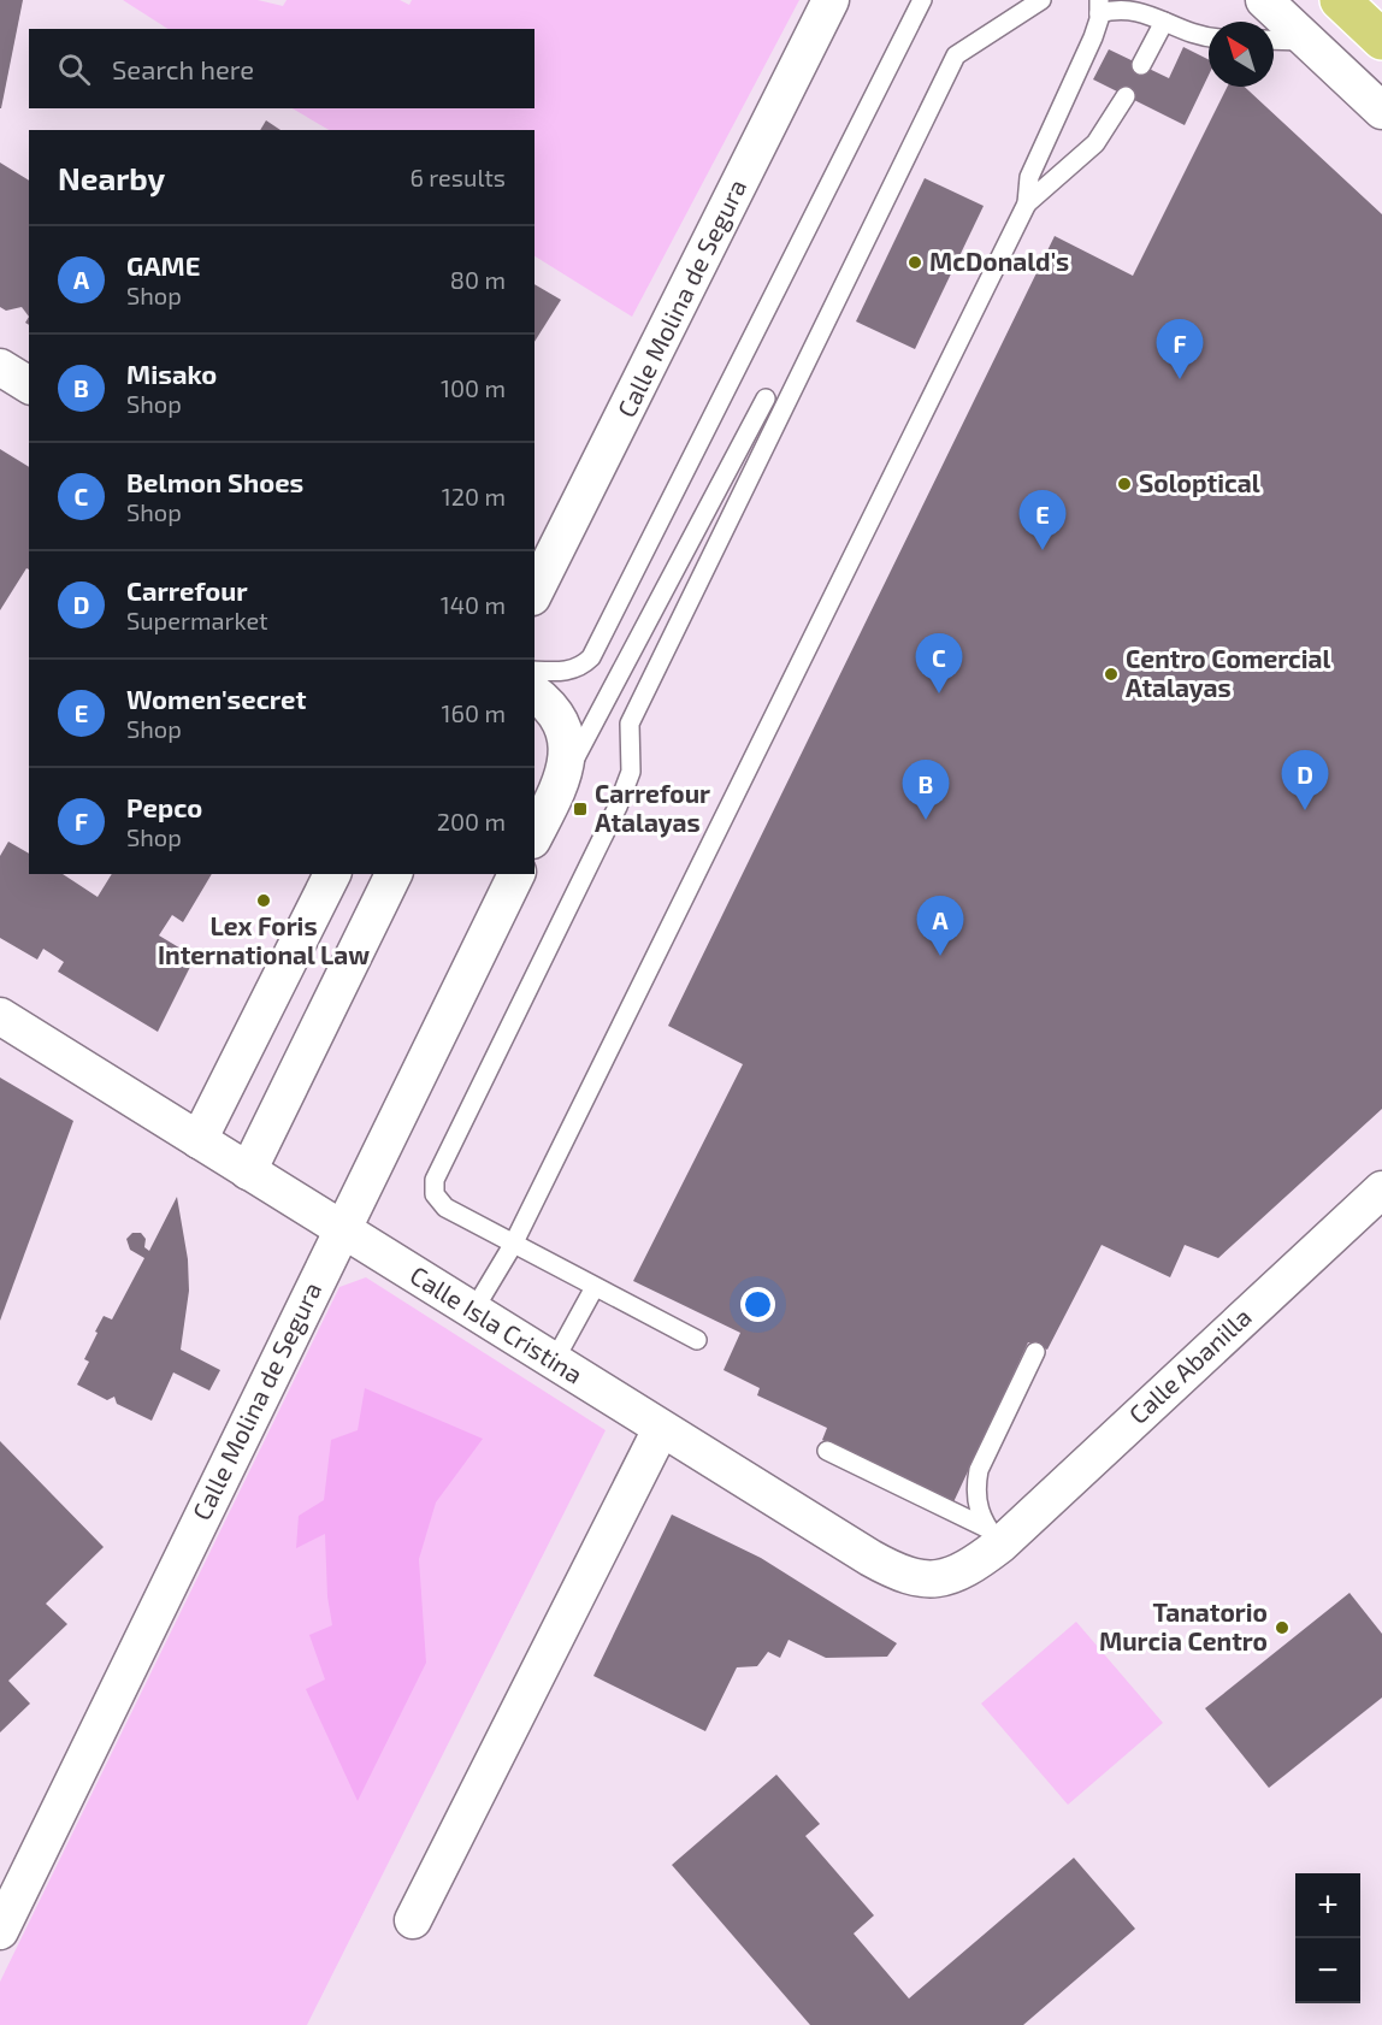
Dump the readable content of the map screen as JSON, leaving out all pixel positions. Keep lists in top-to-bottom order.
{
  "streets": {
    "street": ["Calle Molina de Segura", "Calle Isla Cristina", "Calle Abanilla"]
  },
  "crossings": [
    ["Calle Molina de Segura", "Calle Isla Cristina"],
    ["Calle Isla Cristina", "Calle Abanilla"]
  ],
  "places": {
    "other": [
      "McDonald's",
      "Soloptical",
      "Centro Comercial Atalayas",
      "Lex Foris International Law",
      "Tanatorio Murcia Centro"
    ],
    "transit": ["Carrefour Atalayas"]
  },
  "north": "top left",
  "page": {
    "search": "Search here",
    "heading": ["Nearby", "6 results"],
    "list": [
      {
        "mark": "A",
        "name": "GAME",
        "note": "Shop",
        "value": "80 m"
      },
      {
        "mark": "B",
        "name": "Misako",
        "note": "Shop",
        "value": "100 m"
      },
      {
        "mark": "C",
        "name": "Belmon Shoes",
        "note": "Shop",
        "value": "120 m"
      },
      {
        "mark": "D",
        "name": "Carrefour",
        "note": "Supermarket",
        "value": "140 m"
      },
      {
        "mark": "E",
        "name": "Women'secret",
        "note": "Shop",
        "value": "160 m"
      },
      {
        "mark": "F",
        "name": "Pepco",
        "note": "Shop",
        "value": "200 m"
      }
    ],
    "pins": [
      "F",
      "E",
      "C",
      "D",
      "B",
      "A"
    ],
    "map_buttons": ["+", "−"]
  }
}
